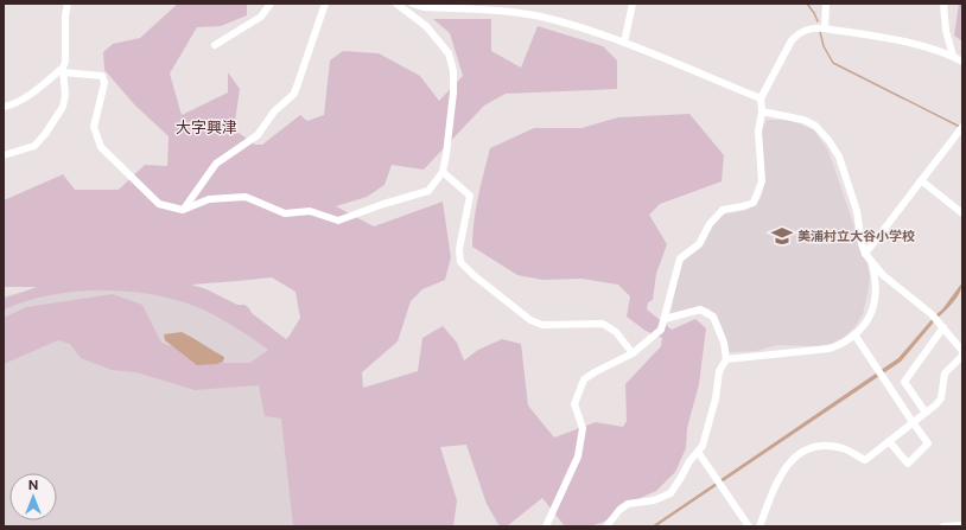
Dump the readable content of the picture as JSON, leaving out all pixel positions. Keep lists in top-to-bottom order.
{
  "districts": ["大字興津"],
  "places": {
    "school or university": ["美浦村立大谷小学校"]
  },
  "north": "top"
}
